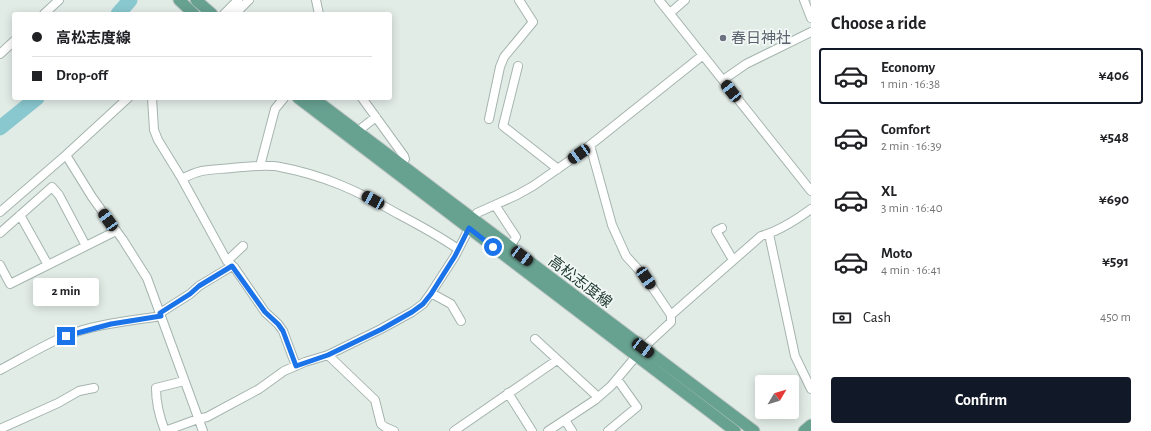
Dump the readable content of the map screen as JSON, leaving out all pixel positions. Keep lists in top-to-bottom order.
{
  "streets": {
    "main road": ["高松志度線"]
  },
  "places": ["春日神社"],
  "north": "top right",
  "page": {
    "heading": "Choose a ride",
    "banner": ["高松志度線", "Drop-off"],
    "list": [
      {
        "name": "Economy",
        "note": "1 min · 16:38",
        "value": "¥406"
      },
      {
        "name": "Comfort",
        "note": "2 min · 16:39",
        "value": "¥548"
      },
      {
        "name": "XL",
        "note": "3 min · 16:40",
        "value": "¥690"
      },
      {
        "name": "Moto",
        "note": "4 min · 16:41",
        "value": "¥591"
      }
    ],
    "bubble": "2 min",
    "pay": ["Cash", "450 m"],
    "buttons": "Confirm"
  }
}
